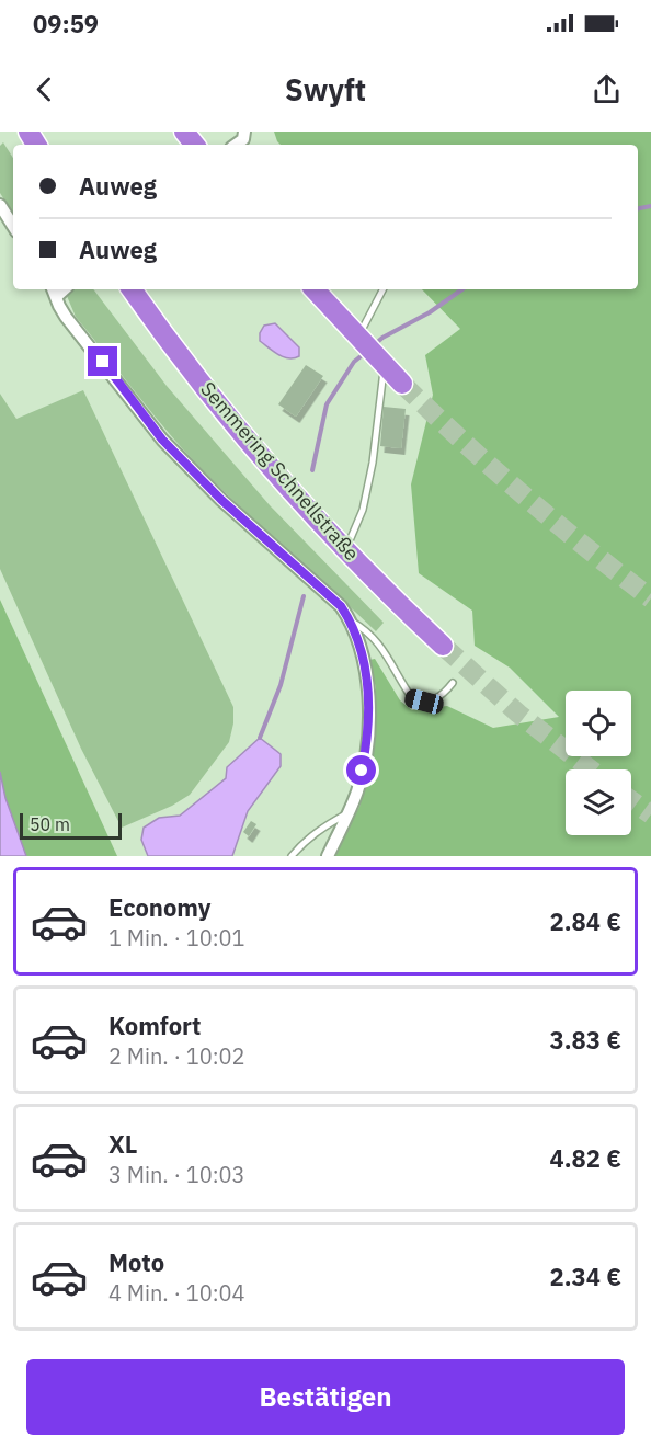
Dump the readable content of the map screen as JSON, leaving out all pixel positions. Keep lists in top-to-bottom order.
{
  "streets": {
    "highway": ["Semmering Schnellstraße"]
  },
  "scale_bar": "50 m",
  "page": {
    "status": "09:59",
    "header": "Swyft",
    "banner": ["Auweg", "Auweg"],
    "scale": "50 m",
    "list": [
      {
        "name": "Economy",
        "note": "1 Min. · 10:01",
        "value": "2.84 €"
      },
      {
        "name": "Komfort",
        "note": "2 Min. · 10:02",
        "value": "3.83 €"
      },
      {
        "name": "XL",
        "note": "3 Min. · 10:03",
        "value": "4.82 €"
      },
      {
        "name": "Moto",
        "note": "4 Min. · 10:04",
        "value": "2.34 €"
      }
    ],
    "buttons": "Bestätigen"
  }
}
